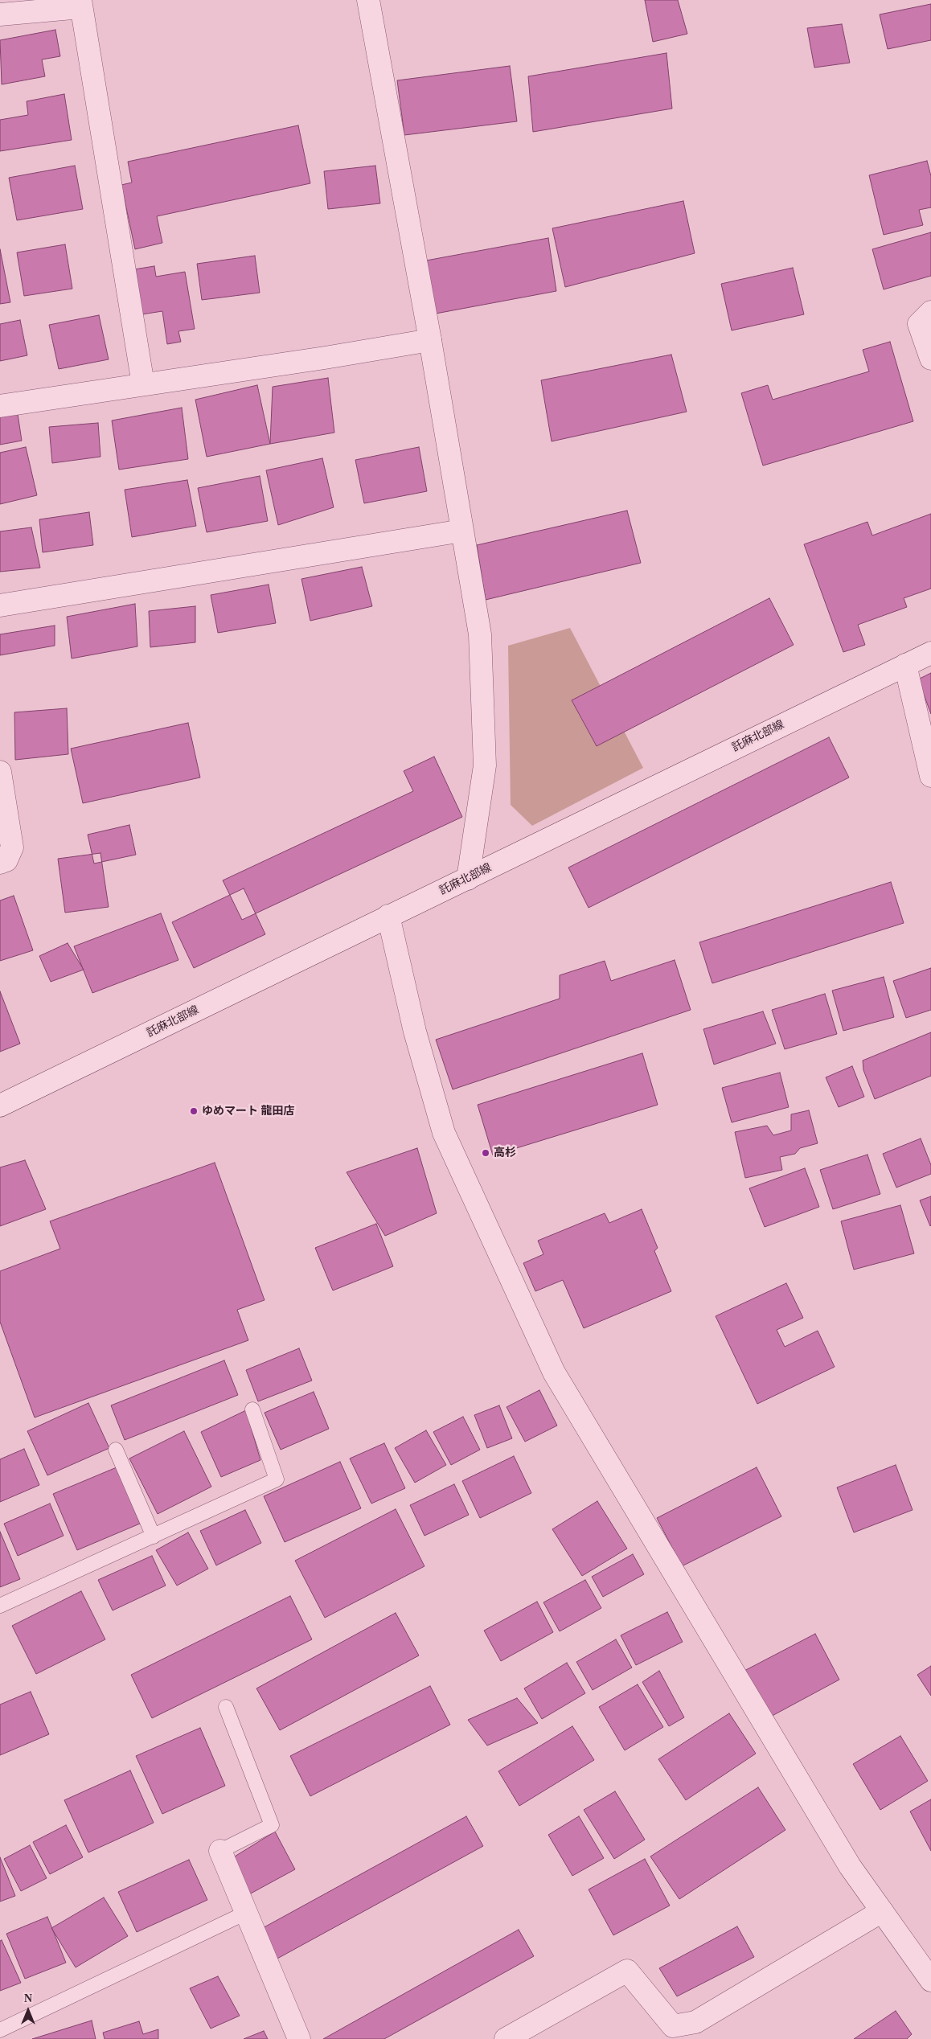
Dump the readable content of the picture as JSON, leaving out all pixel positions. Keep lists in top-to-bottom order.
{
  "streets": {
    "street": ["託麻北部線"]
  },
  "places": ["ゆめマート 龍田店", "高杉"],
  "north": "top"
}
